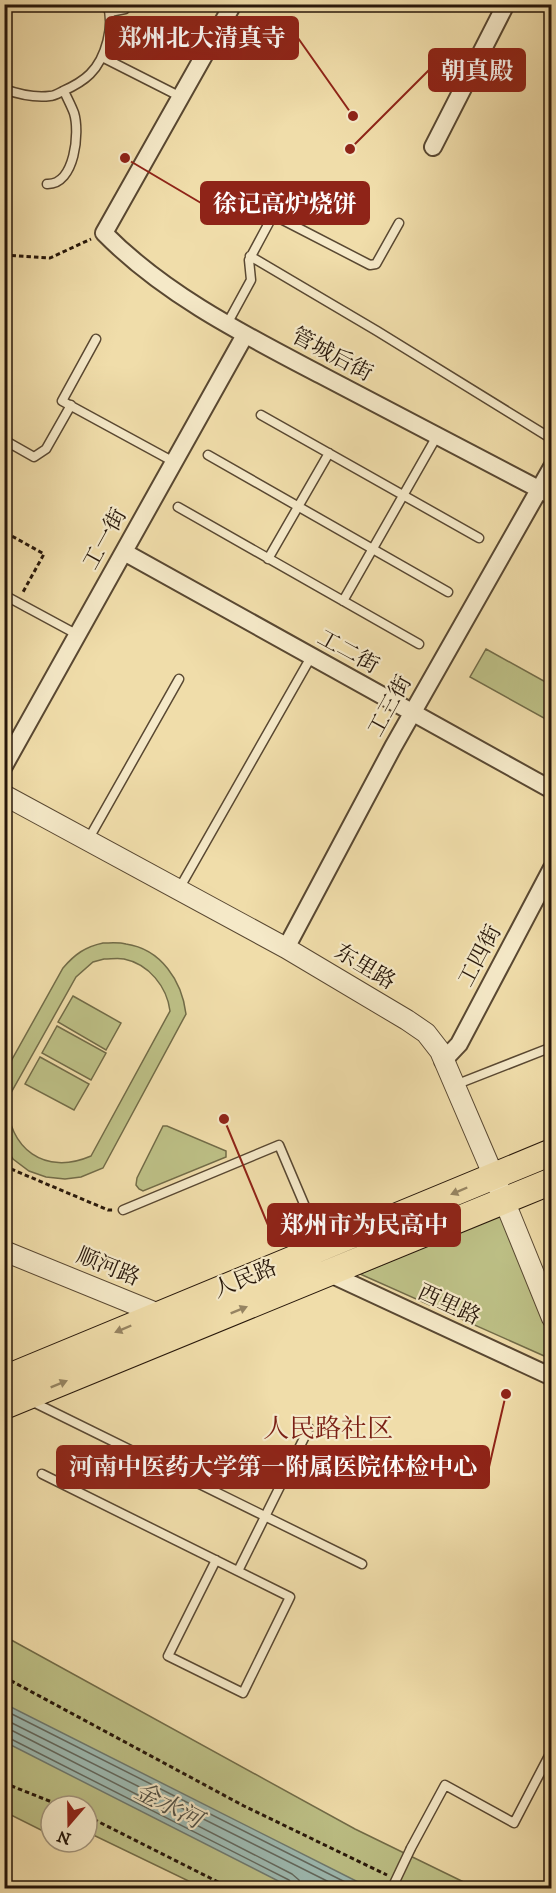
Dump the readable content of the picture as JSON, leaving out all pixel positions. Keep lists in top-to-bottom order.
{
  "streets": {
    "main road": ["人民路"],
    "street": [
      "管城后街",
      "工一街",
      "工二街",
      "工三街",
      "工四街",
      "东里路",
      "顺河路",
      "西里路"
    ]
  },
  "crossings": [
    ["管城后街", "工一街"],
    ["管城后街", "工三街"],
    ["工一街", "工二街"],
    ["工二街", "工三街"],
    ["工三街", "东里路"],
    ["工四街", "东里路"],
    ["东里路", "人民路"],
    ["顺河路", "人民路"],
    ["人民路", "西里路"]
  ],
  "districts": ["人民路社区"],
  "water": ["金水河"],
  "places": [
    "郑州北大清真寺",
    "朝真殿",
    "徐记高炉烧饼",
    "郑州市为民高中",
    "河南中医药大学第一附属医院体检中心"
  ],
  "north": "bottom"
}
